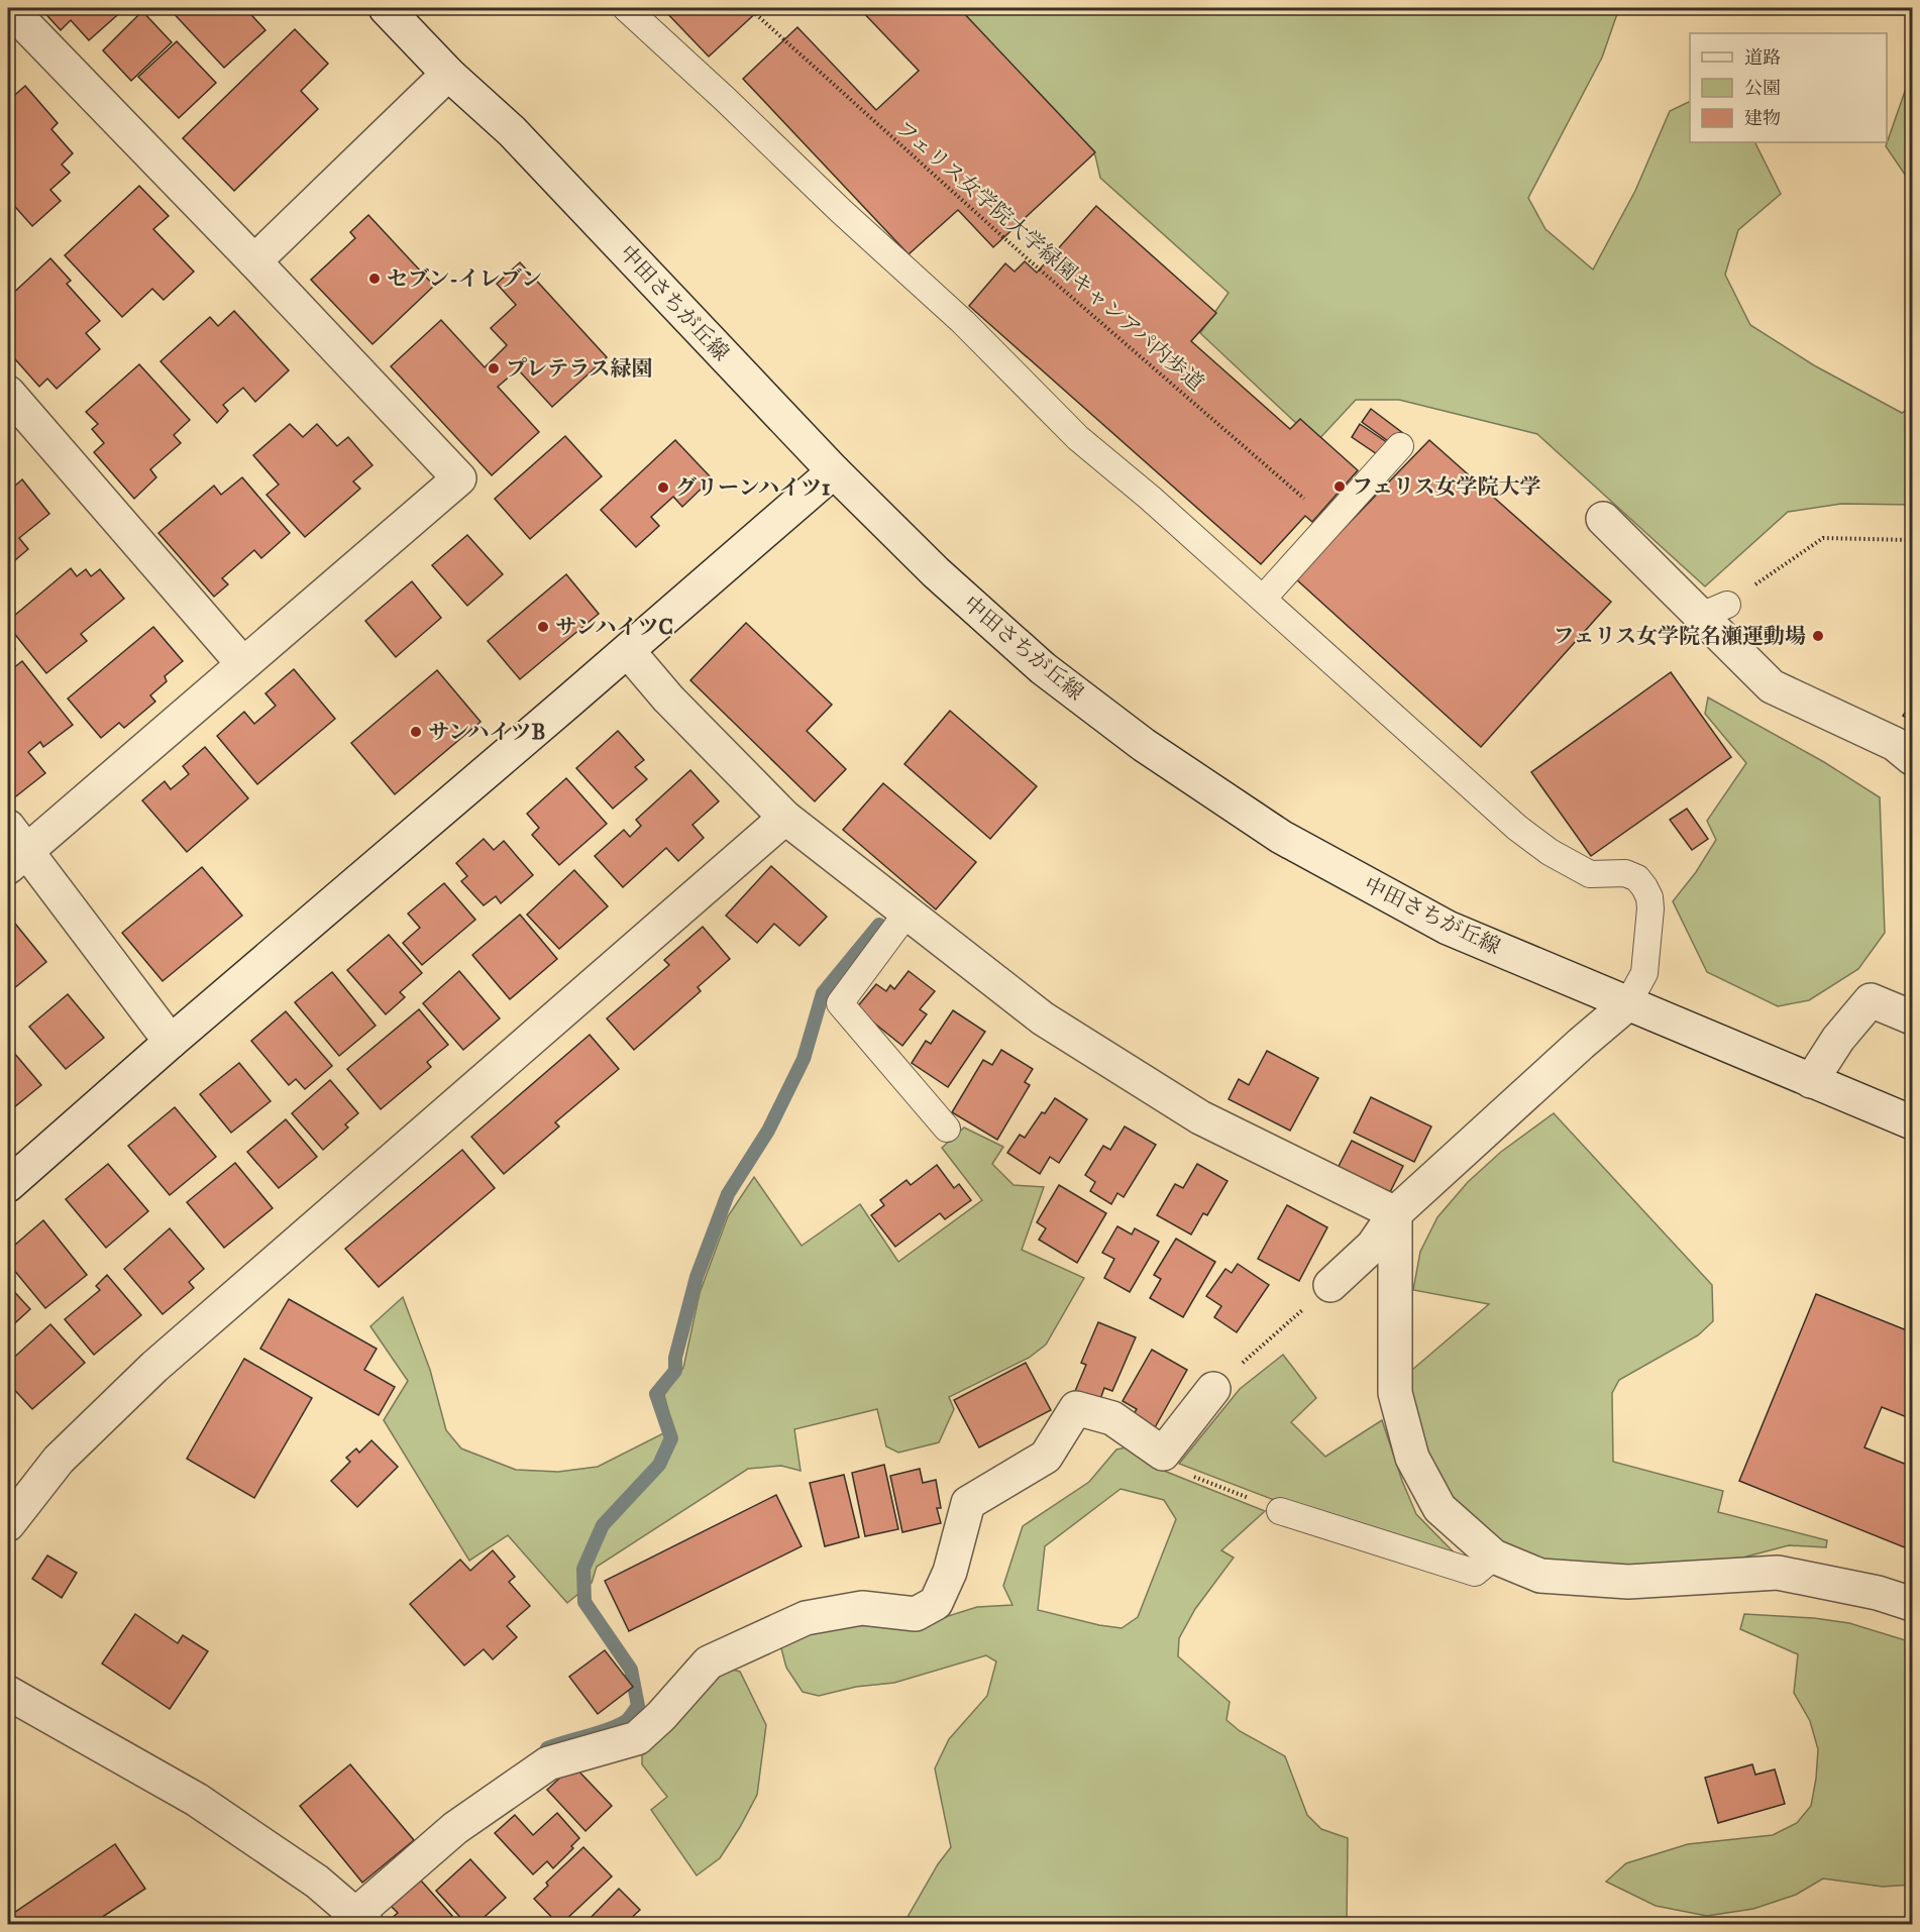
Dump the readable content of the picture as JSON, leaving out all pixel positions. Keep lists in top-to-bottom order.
{
  "streets": {
    "street": ["中田さちが丘線"],
    "path": ["フェリス女学院大学緑園キャンアパ内歩道"]
  },
  "places": [
    "セブン-イレブン",
    "プレテラス緑園",
    "フェリス女学院大学",
    "グリーンハイツ1",
    "サンハイツC",
    "フェリス女学院名瀬運動場",
    "サンハイツB"
  ],
  "legend": ["道路", "公園", "建物"]
}
